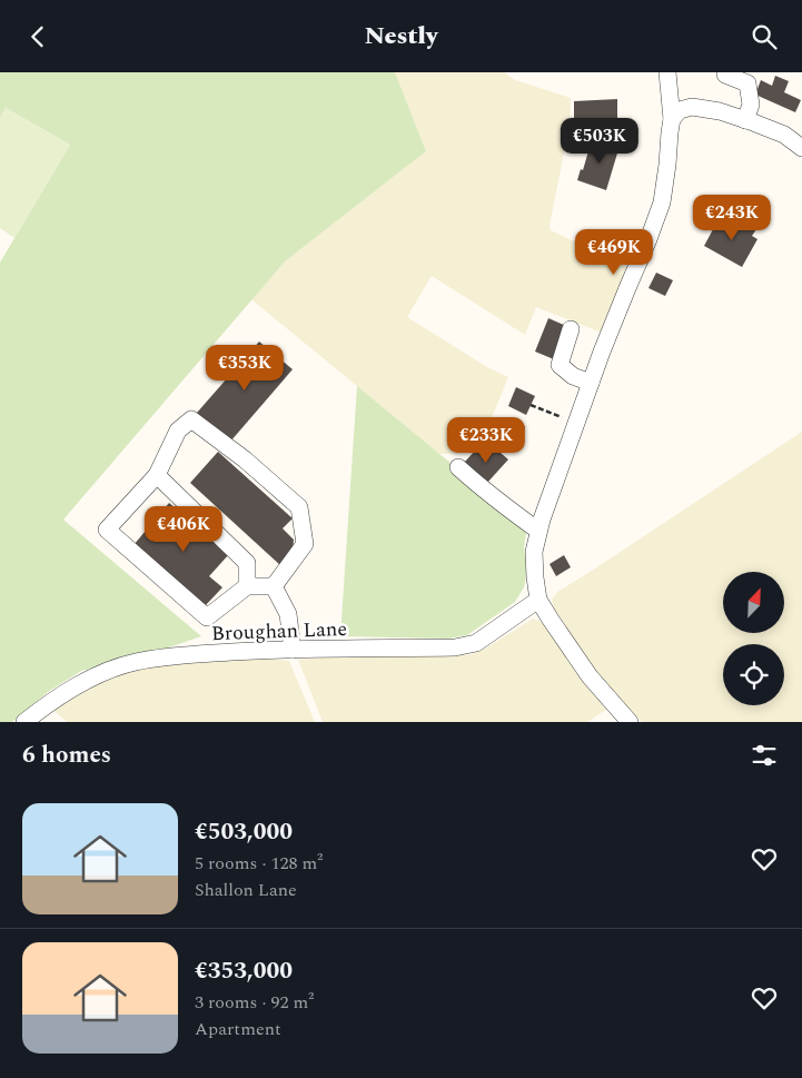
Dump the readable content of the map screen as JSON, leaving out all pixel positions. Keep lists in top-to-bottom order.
{
  "streets": {
    "street": ["Broughan Lane"]
  },
  "north": "top right",
  "page": {
    "header": "Nestly",
    "price": [
      "€503K",
      "€243K",
      "€469K",
      "€353K",
      "€233K",
      "€406K"
    ],
    "heading": "6 homes",
    "list": [
      {
        "name": "€503,000",
        "note": "5 rooms · 128 m² · Shallon Lane"
      },
      {
        "name": "€353,000",
        "note": "3 rooms · 92 m² · Apartment"
      }
    ]
  }
}
